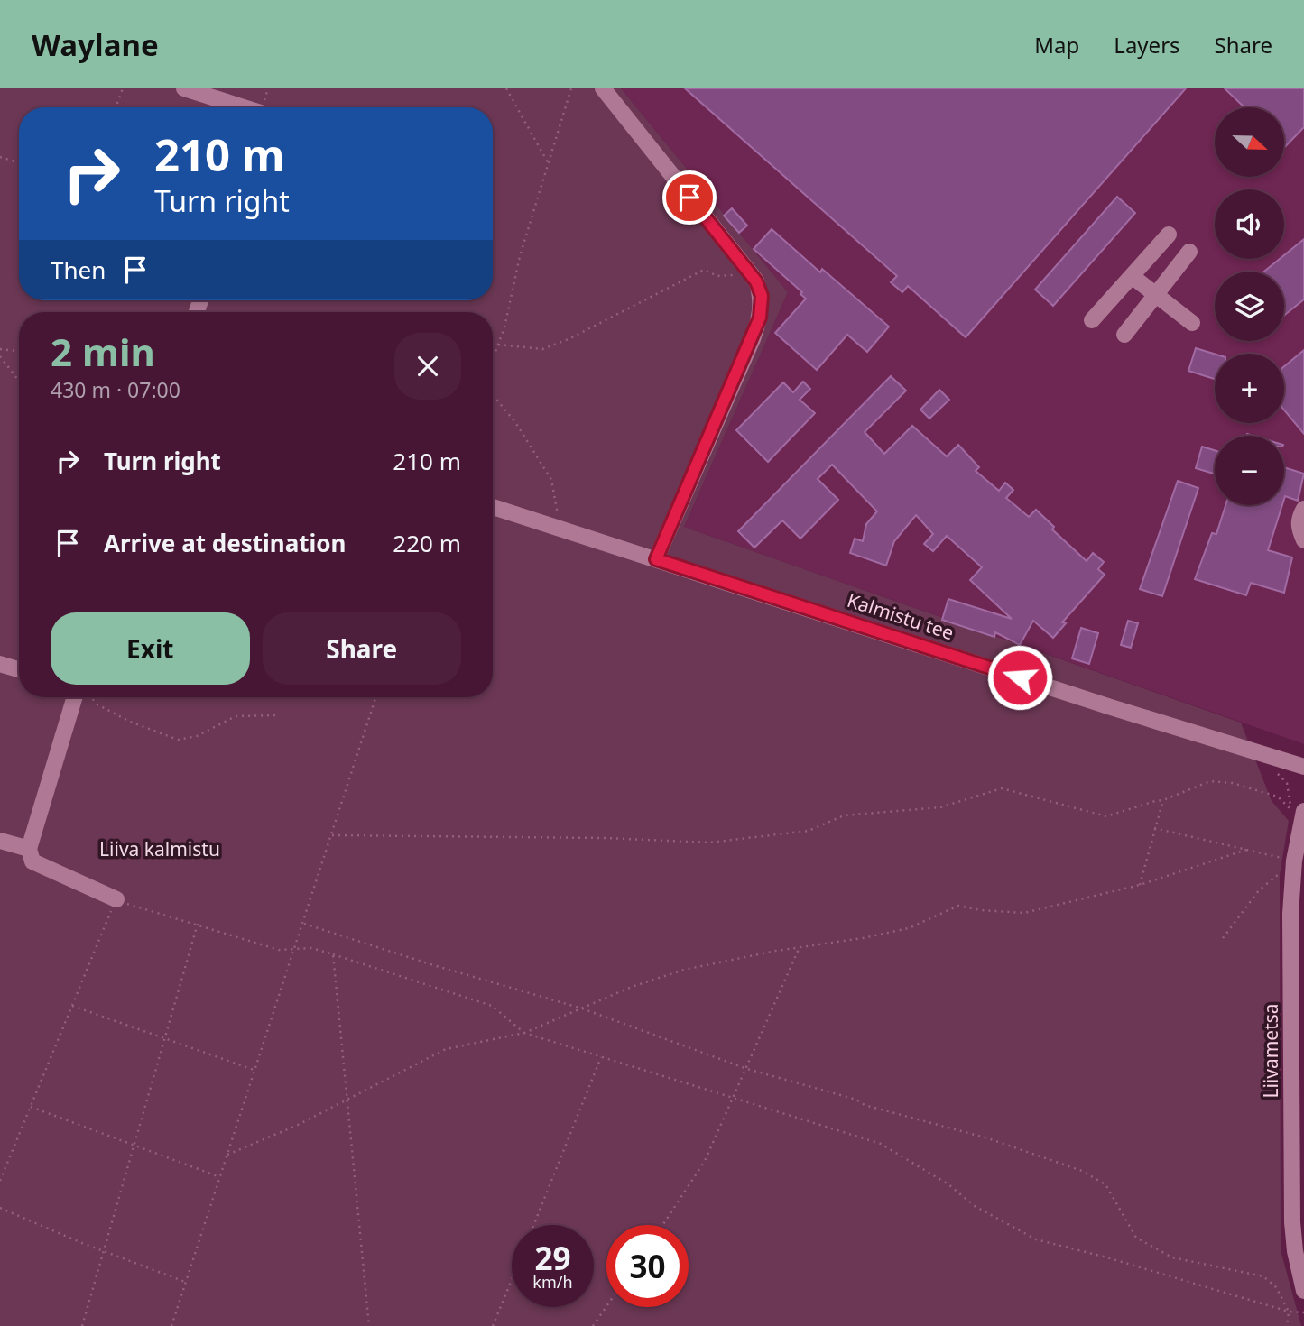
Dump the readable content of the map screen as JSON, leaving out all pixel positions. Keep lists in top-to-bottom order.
{
  "streets": {
    "street": ["Kalmistu tee", "Liivametsa"]
  },
  "parks": ["Liiva kalmistu"],
  "north": "right",
  "page": {
    "header": "Waylane",
    "nav": ["Map", "Layers", "Share"],
    "map_buttons": ["+", "−"],
    "turn": ["210 m", "Turn right"],
    "then": "Then",
    "heading": ["2 min", "430 m · 07:00"],
    "list": [
      {
        "name": "Turn right",
        "value": "210 m"
      },
      {
        "name": "Arrive at destination",
        "value": "220 m"
      }
    ],
    "buttons": ["Exit", "Share"],
    "speed": "29 km/h",
    "limit": "30"
  }
}
